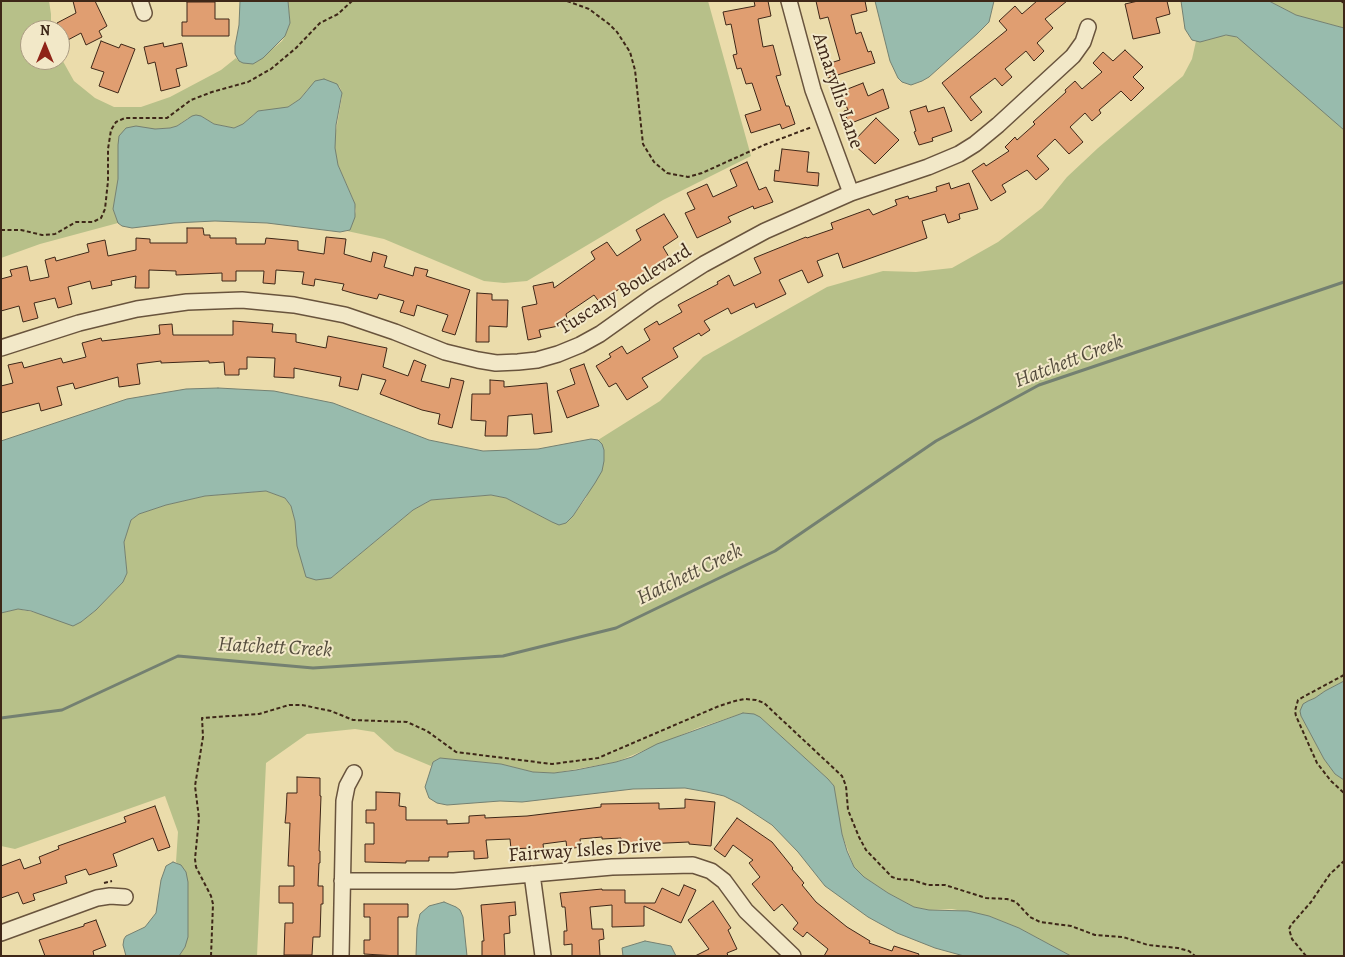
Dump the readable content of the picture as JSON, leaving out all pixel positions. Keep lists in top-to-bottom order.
{
  "streets": {
    "street": ["Amaryllis Lane", "Tuscany Boulevard", "Fairway Isles Drive"]
  },
  "crossings": [
    ["Amaryllis Lane", "Tuscany Boulevard"]
  ],
  "water": ["Hatchett Creek"],
  "north": "top"
}
